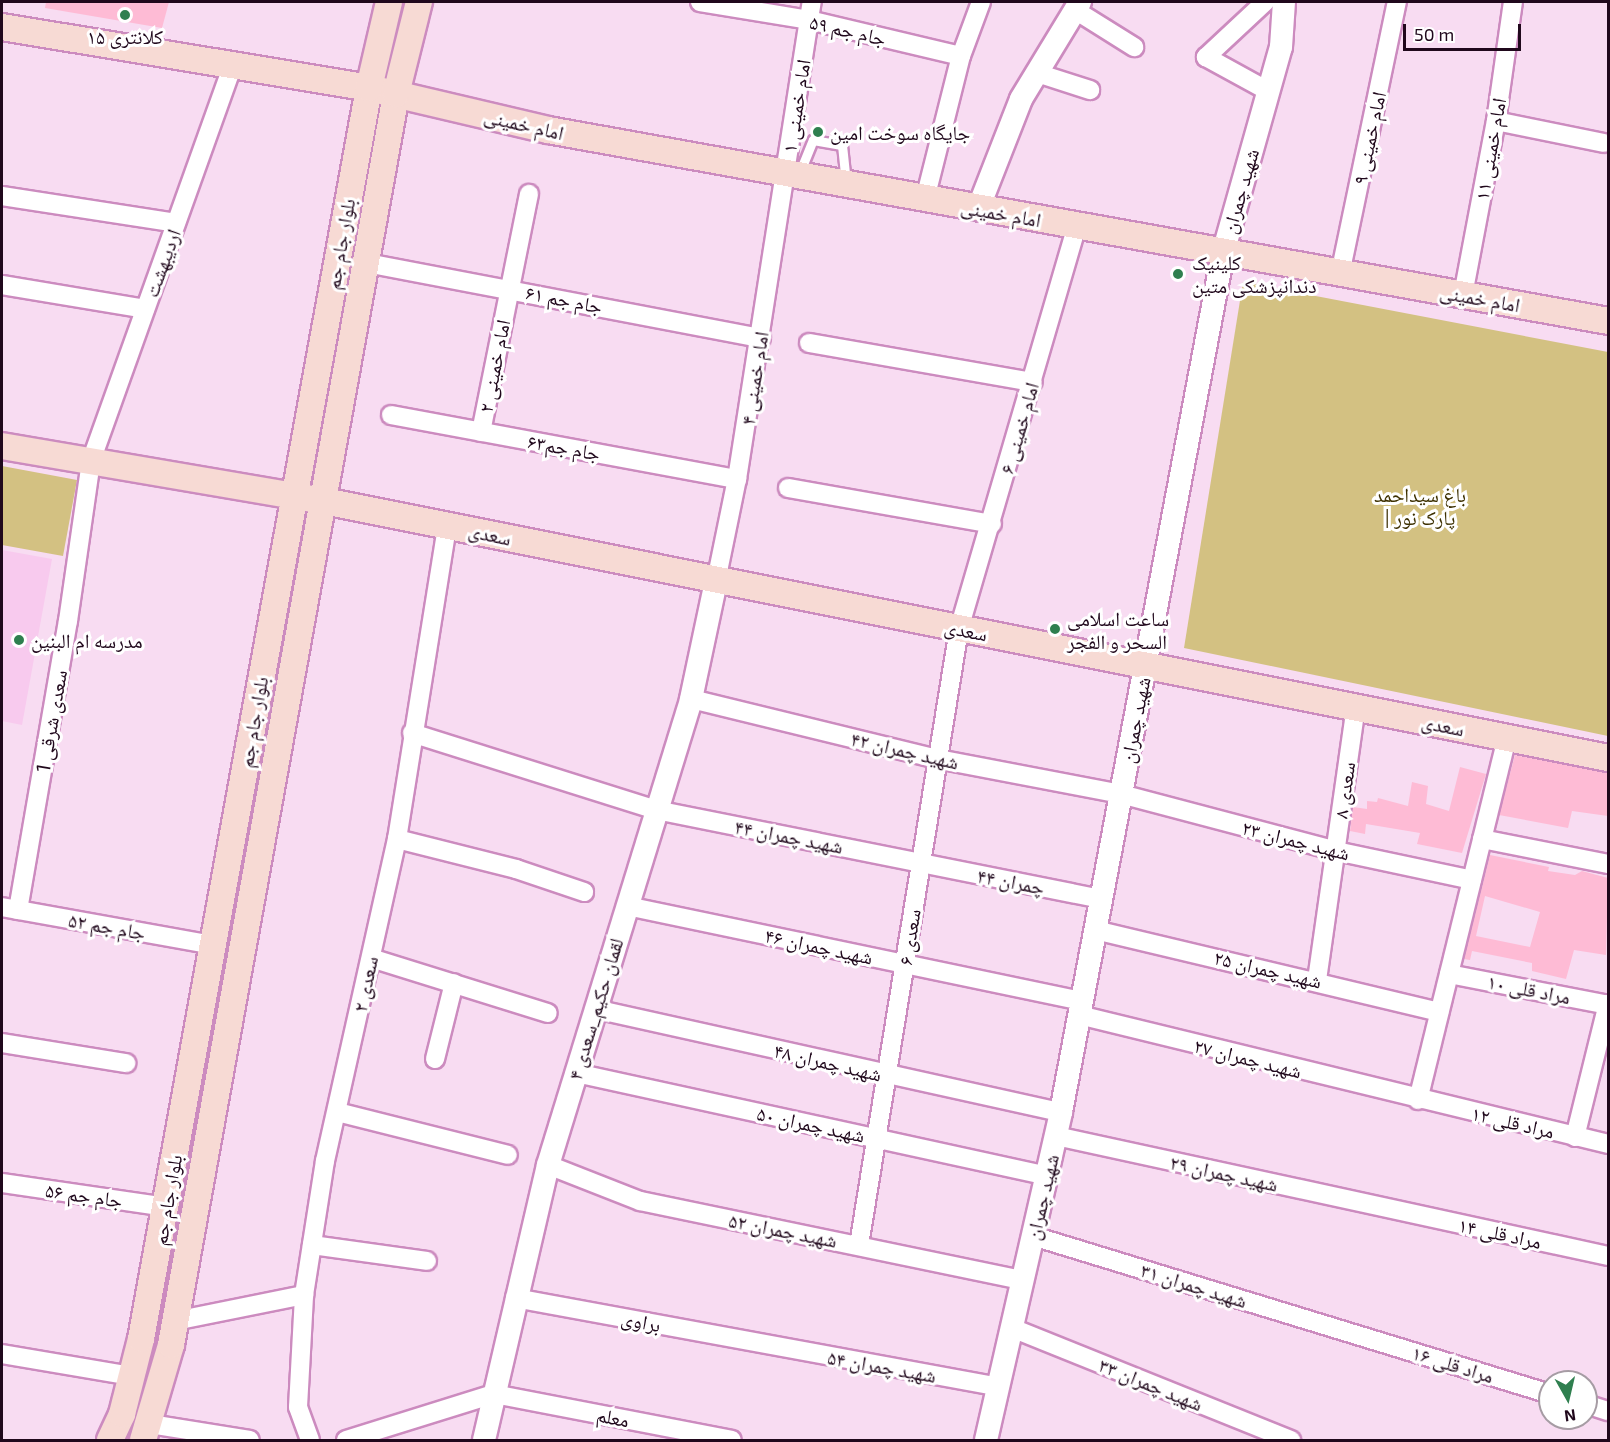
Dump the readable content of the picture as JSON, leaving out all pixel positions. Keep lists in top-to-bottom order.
{
  "streets": {
    "main road": ["امام خمینی", "بلوار جام جم", "سعدی"],
    "street": [
      "جام جم ۵۹",
      "امام خمینی ۱",
      "امام خمینی ۹",
      "امام خمینی ۱۱",
      "شهید چمران",
      "اردیبهشت",
      "جام جم ۶۱",
      "امام خمینی ۲",
      "امام خمینی ۴",
      "امام خمینی ۶",
      "جام جم۶۳",
      "سعدی شرقی 1",
      "شهید چمران ۴۲",
      "سعدی ۸",
      "شهید چمران ۴۴",
      "شهید چمران ۲۳",
      "چمران ۴۴",
      "جام جم ۵۲",
      "سعدی ۶",
      "شهید چمران ۴۶",
      "شهید چمران ۲۵",
      "سعدی ۲",
      "مراد قلی ۱۰",
      "لقمان حکیم_سعدی ۴",
      "شهید چمران ۲۷",
      "شهید چمران ۴۸",
      "مراد قلی ۱۲",
      "شهید چمران ۵۰",
      "شهید چمران ۲۹",
      "جام جم ۵۶",
      "شهید چمران ۵۲",
      "مراد قلی ۱۴",
      "شهید چمران ۳۱",
      "براوی",
      "مراد قلی ۱۶",
      "شهید چمران ۵۴",
      "شهید چمران ۳۳",
      "معلم"
    ]
  },
  "crossings": [
    ["جام جم ۵۹", "امام خمینی ۱"],
    ["امام خمینی ۱", "امام خمینی"],
    ["امام خمینی ۱", "امام خمینی ۴"],
    ["امام خمینی", "امام خمینی ۹"],
    ["امام خمینی", "امام خمینی ۱۱"],
    ["امام خمینی", "شهید چمران"],
    ["امام خمینی", "بلوار جام جم"],
    ["امام خمینی", "امام خمینی ۴"],
    ["امام خمینی", "امام خمینی ۶"],
    ["شهید چمران", "سعدی"],
    ["شهید چمران", "شهید چمران ۴۲"],
    ["شهید چمران", "شهید چمران ۲۳"],
    ["شهید چمران", "چمران ۴۴"],
    ["شهید چمران", "شهید چمران ۴۶"],
    ["شهید چمران", "شهید چمران ۲۵"],
    ["شهید چمران", "شهید چمران ۲۷"],
    ["شهید چمران", "شهید چمران ۴۸"],
    ["شهید چمران", "شهید چمران ۵۰"],
    ["شهید چمران", "شهید چمران ۲۹"],
    ["شهید چمران", "شهید چمران ۵۲"],
    ["شهید چمران", "شهید چمران ۳۱"],
    ["شهید چمران", "شهید چمران ۵۴"],
    ["شهید چمران", "شهید چمران ۳۳"],
    ["بلوار جام جم", "جام جم ۶۱"],
    ["بلوار جام جم", "سعدی"],
    ["بلوار جام جم", "جام جم ۵۲"],
    ["بلوار جام جم", "جام جم ۵۶"],
    ["اردیبهشت", "سعدی شرقی 1"],
    ["جام جم ۶۱", "امام خمینی ۲"],
    ["جام جم ۶۱", "امام خمینی ۴"],
    ["امام خمینی ۲", "جام جم۶۳"],
    ["امام خمینی ۴", "جام جم۶۳"],
    ["امام خمینی ۴", "سعدی"],
    ["امام خمینی ۴", "لقمان حکیم_سعدی ۴"],
    ["امام خمینی ۶", "سعدی"],
    ["امام خمینی ۶", "سعدی ۶"],
    ["سعدی", "سعدی ۸"],
    ["سعدی", "سعدی ۶"],
    ["سعدی", "سعدی ۲"],
    ["سعدی", "لقمان حکیم_سعدی ۴"],
    ["سعدی شرقی 1", "جام جم ۵۲"],
    ["شهید چمران ۴۲", "شهید چمران ۲۳"],
    ["شهید چمران ۴۲", "سعدی ۶"],
    ["شهید چمران ۴۲", "لقمان حکیم_سعدی ۴"],
    ["سعدی ۸", "شهید چمران ۲۳"],
    ["سعدی ۸", "شهید چمران ۲۵"],
    ["شهید چمران ۴۴", "چمران ۴۴"],
    ["شهید چمران ۴۴", "سعدی ۶"],
    ["شهید چمران ۴۴", "سعدی ۲"],
    ["شهید چمران ۴۴", "لقمان حکیم_سعدی ۴"],
    ["چمران ۴۴", "سعدی ۶"],
    ["سعدی ۶", "شهید چمران ۴۶"],
    ["سعدی ۶", "شهید چمران ۴۸"],
    ["سعدی ۶", "شهید چمران ۵۰"],
    ["سعدی ۶", "شهید چمران ۵۲"],
    ["شهید چمران ۴۶", "لقمان حکیم_سعدی ۴"],
    ["شهید چمران ۴۶", "شهید چمران ۲۷"],
    ["لقمان حکیم_سعدی ۴", "شهید چمران ۴۸"],
    ["لقمان حکیم_سعدی ۴", "شهید چمران ۵۰"],
    ["لقمان حکیم_سعدی ۴", "شهید چمران ۵۲"],
    ["لقمان حکیم_سعدی ۴", "براوی"],
    ["لقمان حکیم_سعدی ۴", "معلم"],
    ["شهید چمران ۲۷", "مراد قلی ۱۲"],
    ["شهید چمران ۲۹", "مراد قلی ۱۴"],
    ["شهید چمران ۳۱", "مراد قلی ۱۶"],
    ["براوی", "شهید چمران ۵۴"]
  ],
  "parks": ["باغ سیداحمد | پارک نور"],
  "places": [
    "کلانتری ۱۵",
    "جایگاه سوخت امین",
    "کلینیک دندانپزشکی متین",
    "ساعت اسلامی السحر و الفجر",
    "مدرسه ام البنین"
  ],
  "scale_bar": "50 m",
  "north": "bottom"
}
